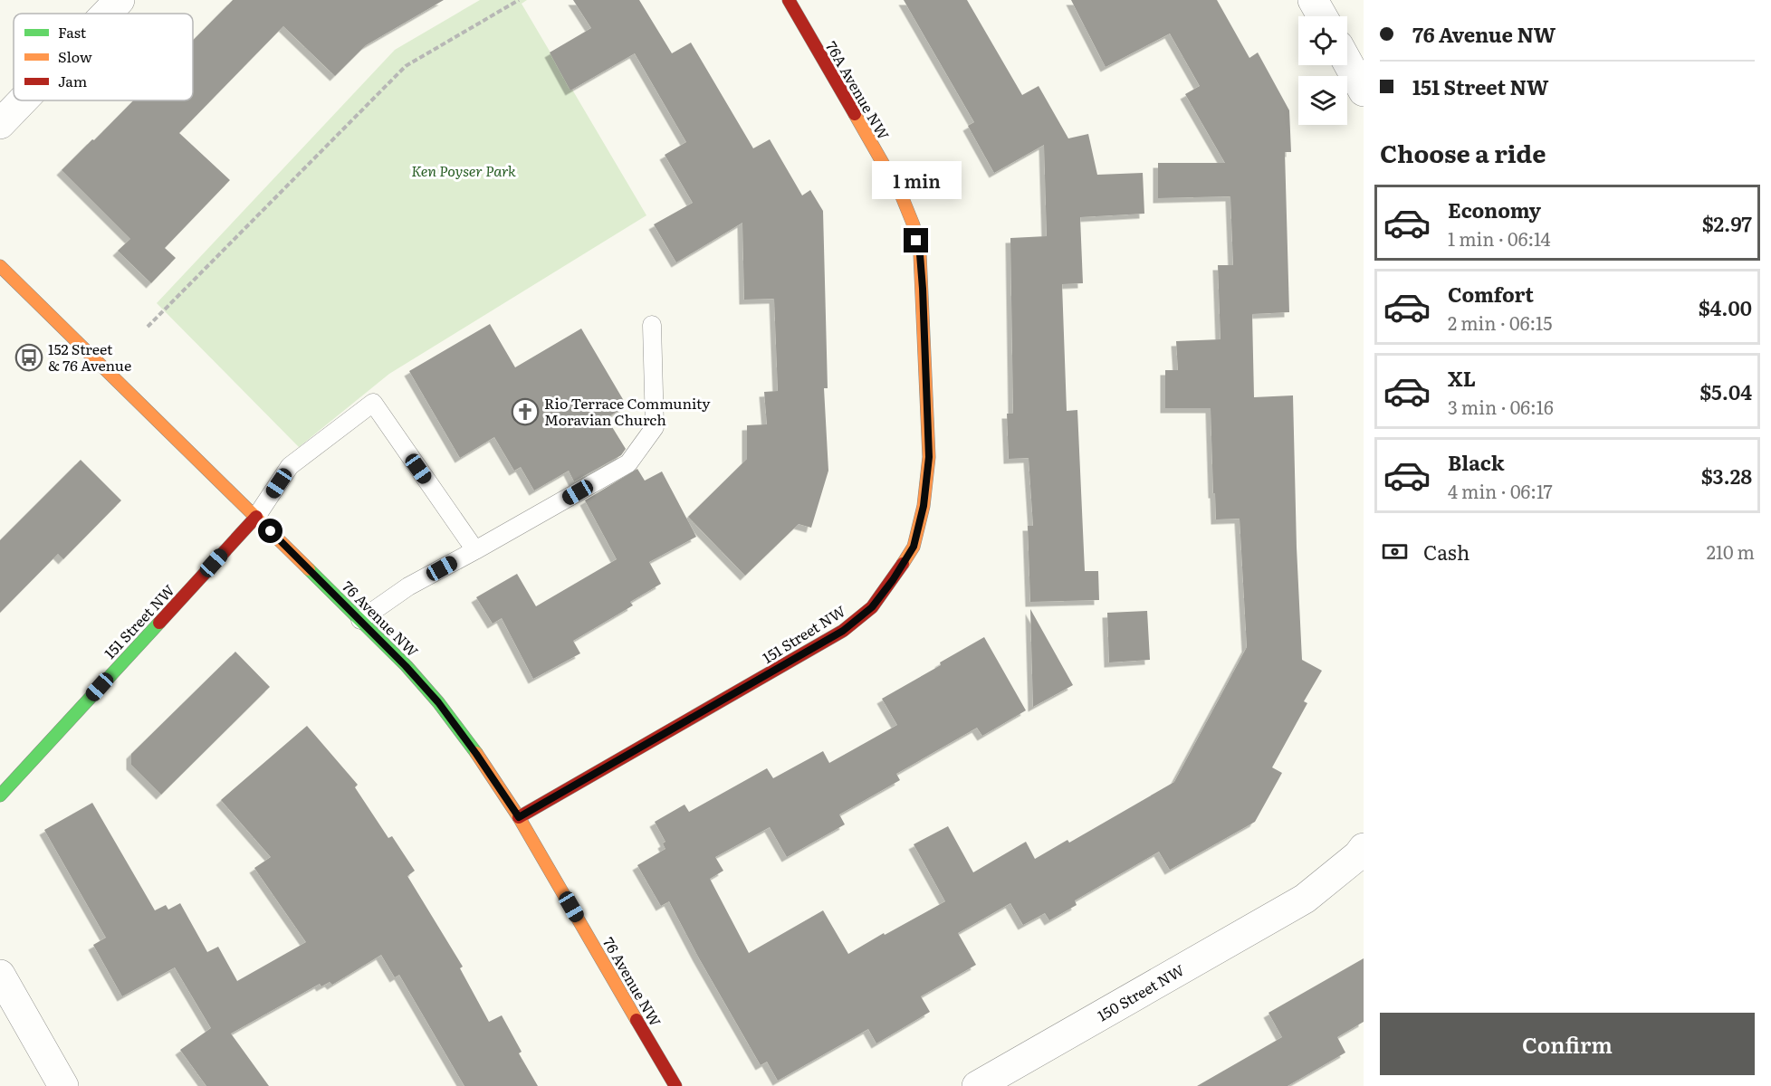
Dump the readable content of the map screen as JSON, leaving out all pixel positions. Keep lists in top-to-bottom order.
{
  "streets": {
    "street": [
      "76A Avenue NW",
      "76 Avenue NW",
      "151 Street NW",
      "150 Street NW"
    ]
  },
  "crossings": [
    ["76A Avenue NW", "151 Street NW"],
    ["76 Avenue NW", "151 Street NW"]
  ],
  "parks": ["Ken Poyser Park"],
  "places": {
    "bus stop": ["152 Street & 76 Avenue"],
    "church": ["Rio Terrace Community Moravian Church"]
  },
  "legend": ["Fast", "Slow", "Jam"],
  "page": {
    "banner": ["76 Avenue NW", "151 Street NW"],
    "heading": "Choose a ride",
    "bubble": "1 min",
    "list": [
      {
        "name": "Economy",
        "note": "1 min · 06:14",
        "value": "$2.97"
      },
      {
        "name": "Comfort",
        "note": "2 min · 06:15",
        "value": "$4.00"
      },
      {
        "name": "XL",
        "note": "3 min · 06:16",
        "value": "$5.04"
      },
      {
        "name": "Black",
        "note": "4 min · 06:17",
        "value": "$3.28"
      }
    ],
    "pay": ["Cash", "210 m"],
    "buttons": "Confirm"
  }
}
